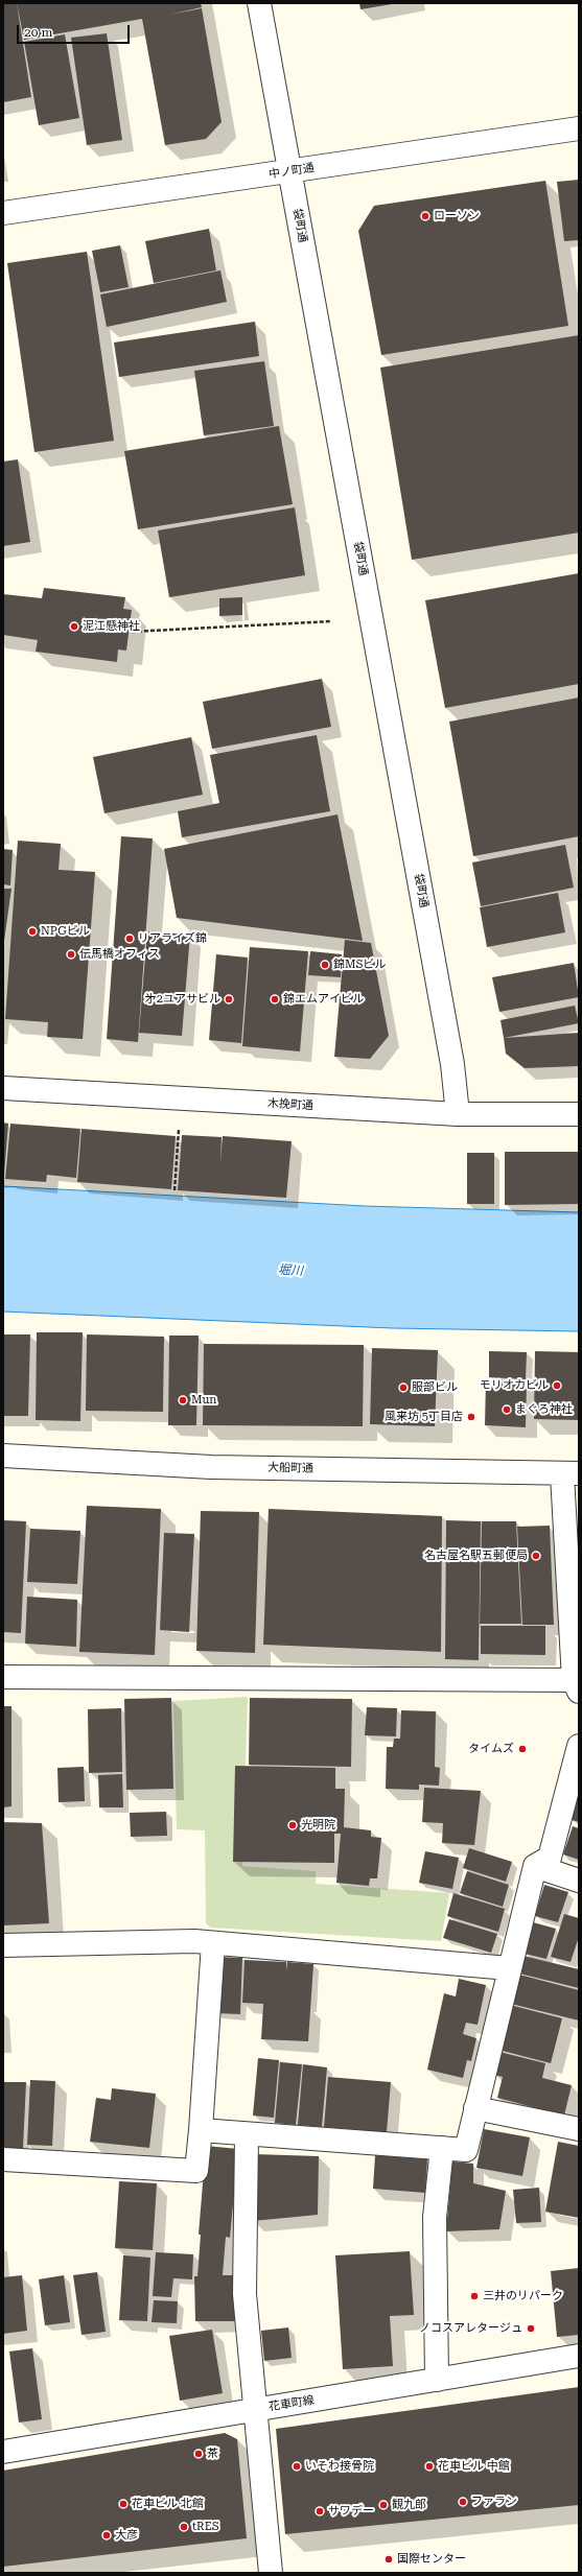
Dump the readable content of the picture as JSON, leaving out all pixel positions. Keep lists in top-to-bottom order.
{
  "streets": {
    "street": [
      "中ノ町通",
      "袋町通",
      "木挽町通",
      "大船町通",
      "花車町線"
    ]
  },
  "crossings": [
    ["中ノ町通", "袋町通"],
    ["袋町通", "木挽町通"]
  ],
  "water": ["堀川"],
  "places": [
    "ローソン",
    "泥江懸神社",
    "NPGビル",
    "リアライズ錦",
    "伝馬橋オフィス",
    "錦MSビル",
    "㐧2ユアサビル",
    "錦エムアイビル",
    "モリオカビル",
    "服部ビル",
    "Mun",
    "まぐろ神社",
    "風来坊 5丁目店",
    "名古屋名駅五郵便局",
    "タイムズ",
    "光明院",
    "三井のリパーク",
    "ノコスアレタージュ",
    "茶",
    "いそわ接骨院",
    "花車ビル 中館",
    "ファラン",
    "花車ビル 北館",
    "観九郎",
    "サワデー",
    "tRES",
    "大彦",
    "国際センター"
  ],
  "scale_bar": "20 m"
}
